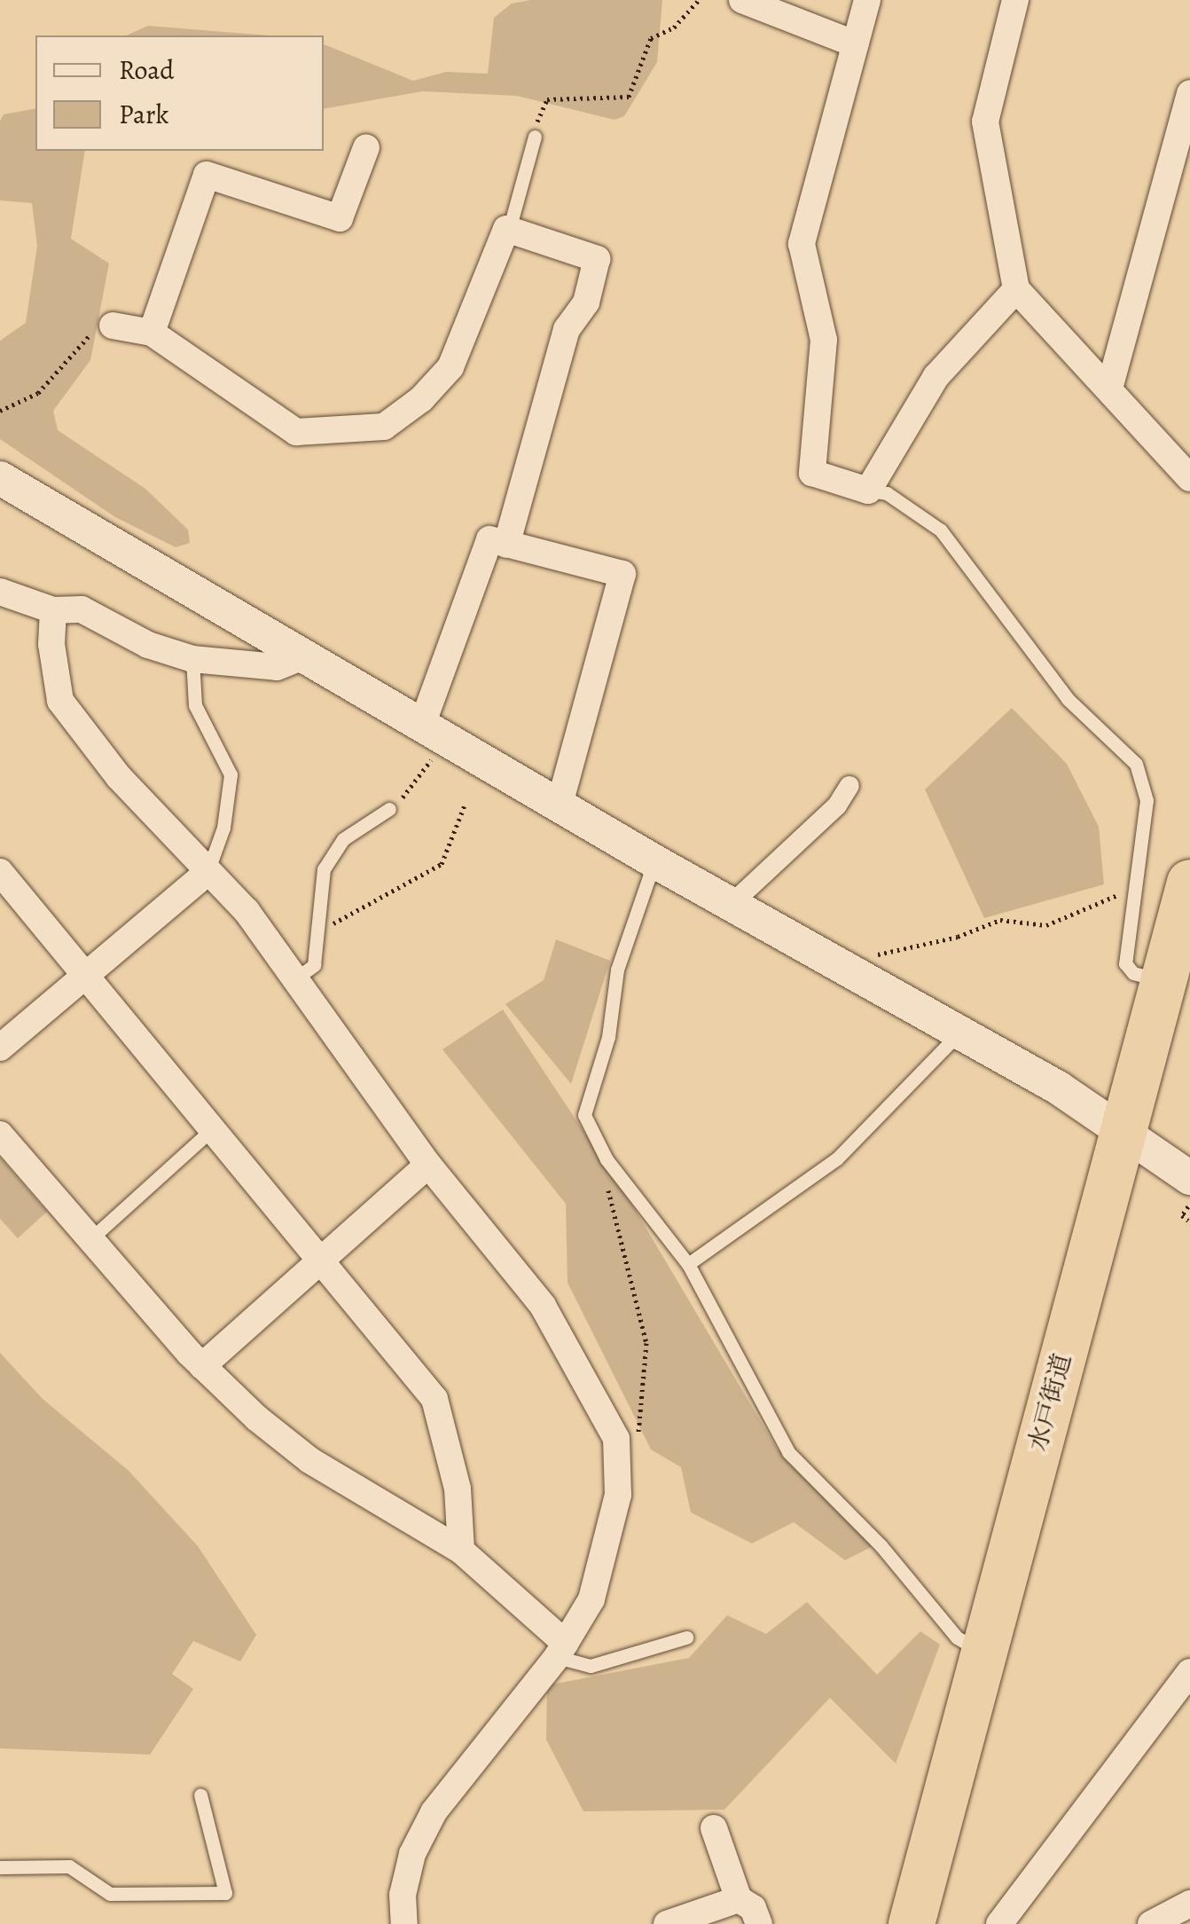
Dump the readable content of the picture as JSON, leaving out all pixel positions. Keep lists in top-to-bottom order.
{
  "streets": {
    "highway": ["水戸街道"]
  },
  "legend": ["Road", "Park"]
}
